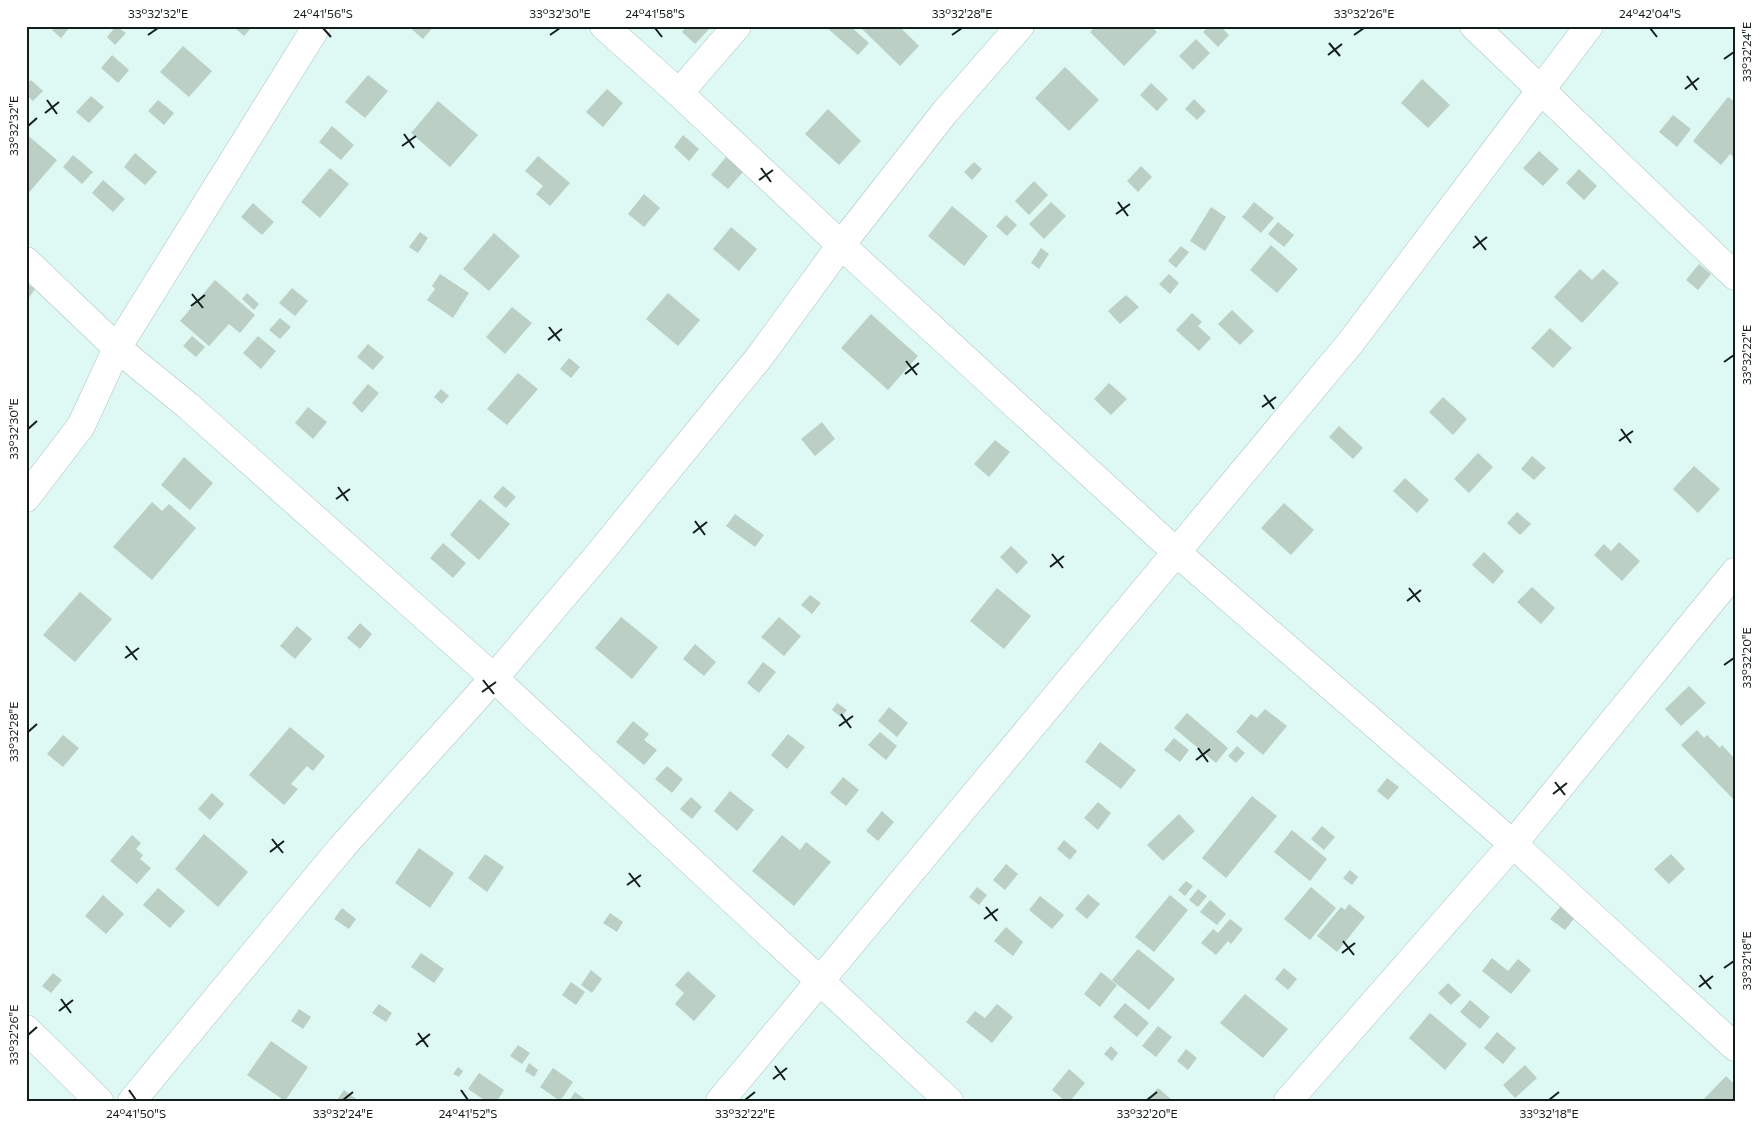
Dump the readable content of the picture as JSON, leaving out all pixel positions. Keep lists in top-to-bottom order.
{
  "coordinates": [
    "33°32'32\"E",
    "24°41'56\"S",
    "33°32'30\"E",
    "24°41'58\"S",
    "33°32'28\"E",
    "33°32'26\"E",
    "24°42'04\"S",
    "33°32'24\"E",
    "33°32'22\"E",
    "33°32'20\"E",
    "33°32'18\"E",
    "24°41'50\"S",
    "24°41'52\"S"
  ]
}
